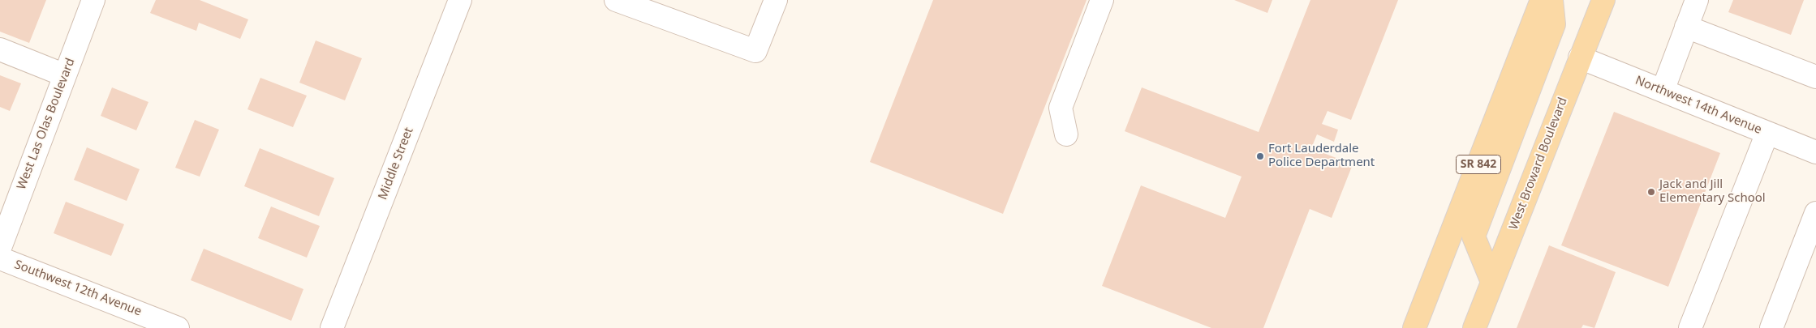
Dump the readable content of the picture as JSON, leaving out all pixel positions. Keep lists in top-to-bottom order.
{
  "streets": {
    "main road": ["West Broward Boulevard", "SR 842"],
    "street": [
      "Northwest 14th Avenue",
      "West Las Olas Boulevard",
      "Middle Street",
      "Southwest 12th Avenue"
    ]
  },
  "crossings": [
    ["Northwest 14th Avenue", "West Broward Boulevard"]
  ],
  "places": ["Fort Lauderdale Police Department", "Jack and Jill Elementary School"]
}
